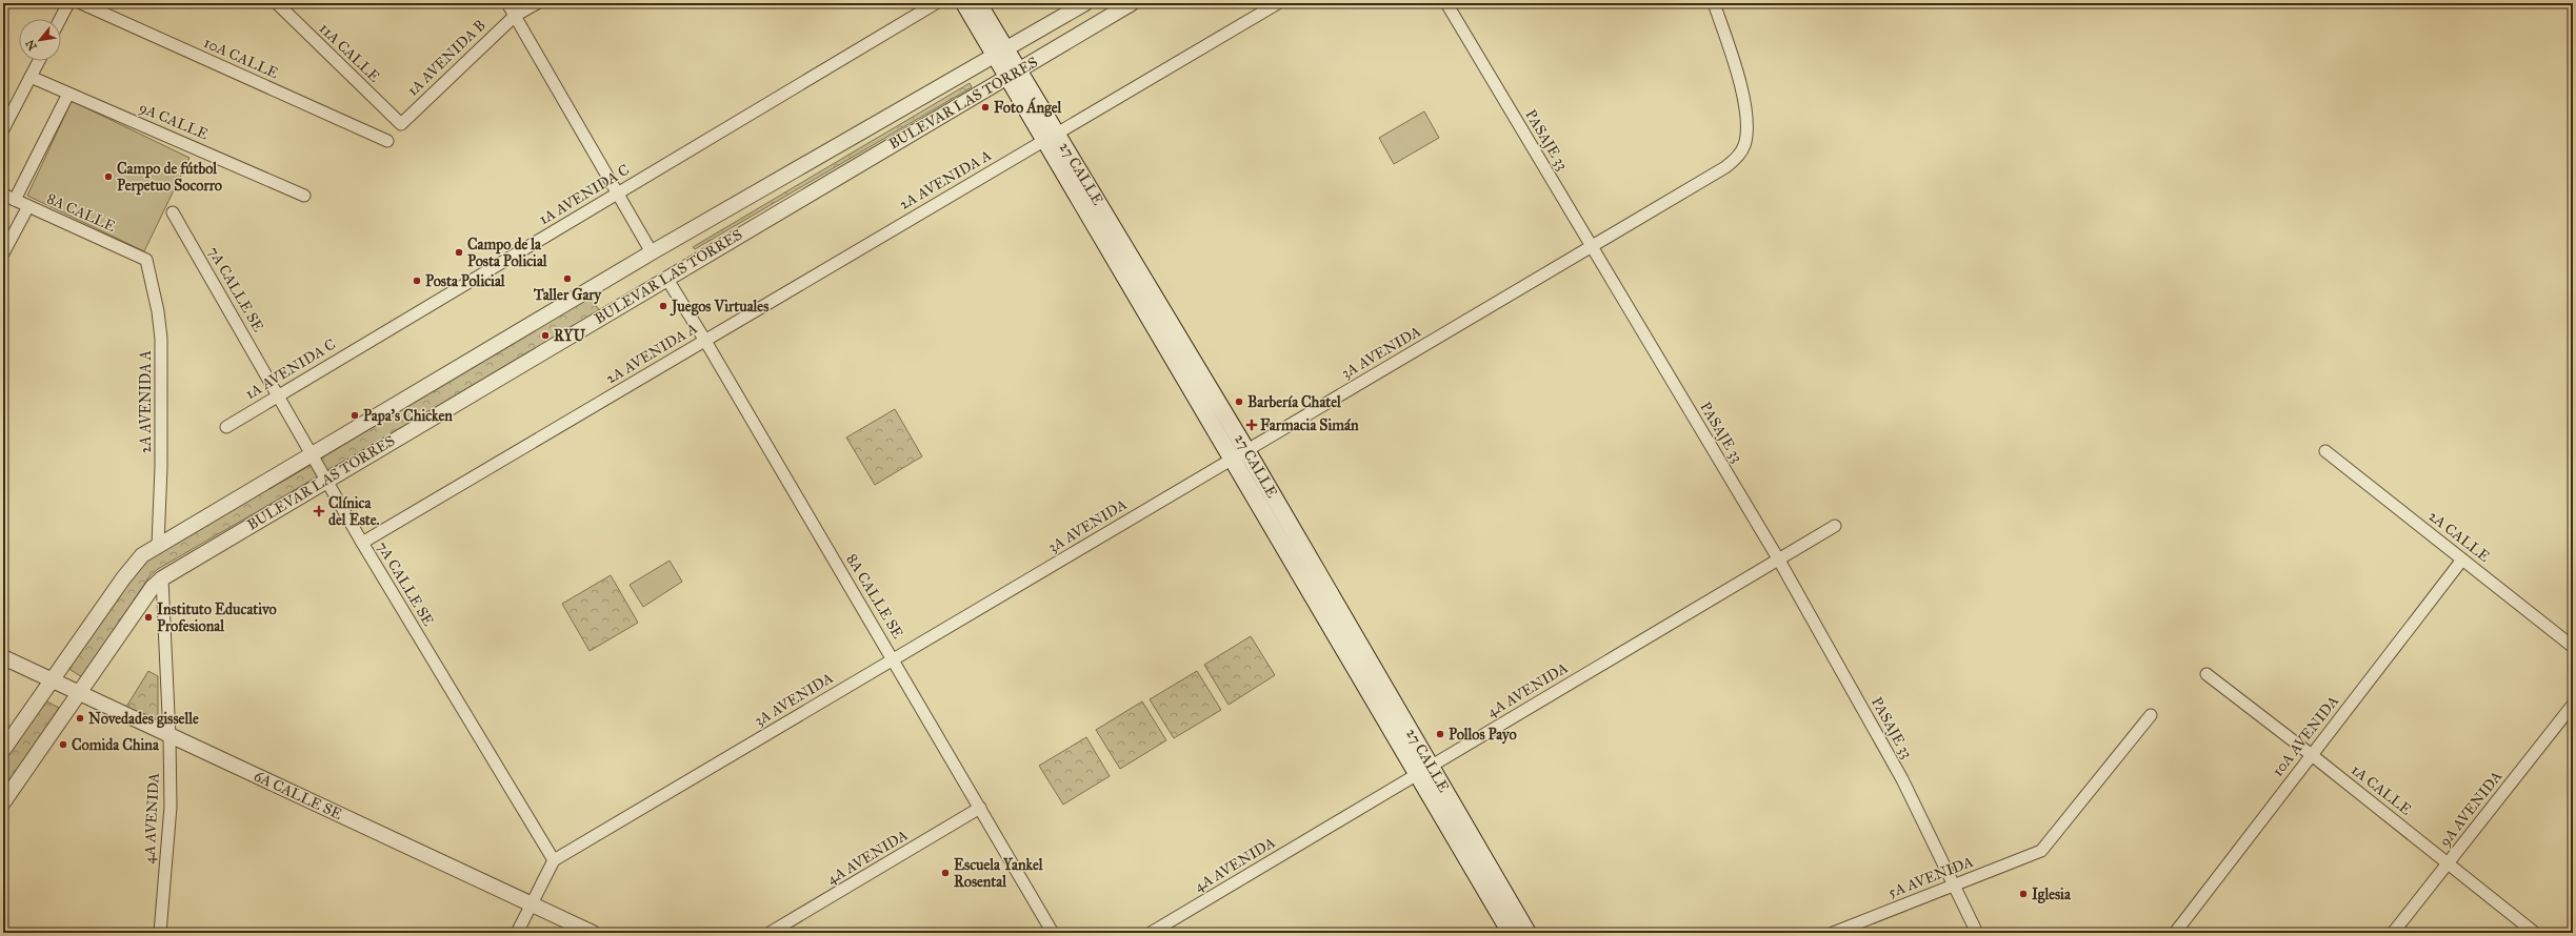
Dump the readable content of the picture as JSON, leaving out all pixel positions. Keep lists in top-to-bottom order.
{
  "streets": {
    "main road": ["27 CALLE"],
    "street": [
      "11A CALLE",
      "10A CALLE",
      "1A AVENIDA B",
      "BULEVAR LAS TORRES",
      "9A CALLE",
      "PASAJE 33",
      "2A AVENIDA A",
      "1A AVENIDA C",
      "8A CALLE",
      "7A CALLE SE",
      "3A AVENIDA",
      "2A CALLE",
      "8A CALLE SE",
      "4A AVENIDA",
      "10A AVENIDA",
      "1A CALLE",
      "6A CALLE SE",
      "9A AVENIDA",
      "5A AVENIDA"
    ]
  },
  "crossings": [
    ["11A CALLE", "1A AVENIDA B"],
    ["BULEVAR LAS TORRES", "27 CALLE"],
    ["BULEVAR LAS TORRES", "2A AVENIDA A"],
    ["BULEVAR LAS TORRES", "7A CALLE SE"],
    ["BULEVAR LAS TORRES", "8A CALLE SE"],
    ["BULEVAR LAS TORRES", "4A AVENIDA"],
    ["BULEVAR LAS TORRES", "6A CALLE SE"],
    ["PASAJE 33", "3A AVENIDA"],
    ["PASAJE 33", "4A AVENIDA"],
    ["PASAJE 33", "5A AVENIDA"],
    ["27 CALLE", "2A AVENIDA A"],
    ["27 CALLE", "3A AVENIDA"],
    ["27 CALLE", "4A AVENIDA"],
    ["2A AVENIDA A", "8A CALLE"],
    ["2A AVENIDA A", "7A CALLE SE"],
    ["2A AVENIDA A", "8A CALLE SE"],
    ["1A AVENIDA C", "7A CALLE SE"],
    ["7A CALLE SE", "3A AVENIDA"],
    ["3A AVENIDA", "8A CALLE SE"],
    ["2A CALLE", "10A AVENIDA"],
    ["8A CALLE SE", "4A AVENIDA"],
    ["4A AVENIDA", "6A CALLE SE"],
    ["10A AVENIDA", "1A CALLE"],
    ["1A CALLE", "9A AVENIDA"]
  ],
  "places": {
    "other": [
      "Foto Ángel",
      "Campo de fútbol Perpetuo Socorro",
      "Campo de la Posta Policial",
      "Taller Gary",
      "Posta Policial",
      "Juegos Virtuales",
      "RYU",
      "Barbería Chatel",
      "Papa's Chicken",
      "Instituto Educativo Profesional",
      "Novedades gisselle",
      "Pollos Payo",
      "Comida China",
      "Escuela Yankel Rosental",
      "Iglesia"
    ],
    "health": ["Farmacia Simán", "Clínica del Este."]
  },
  "north": "bottom left"
}
